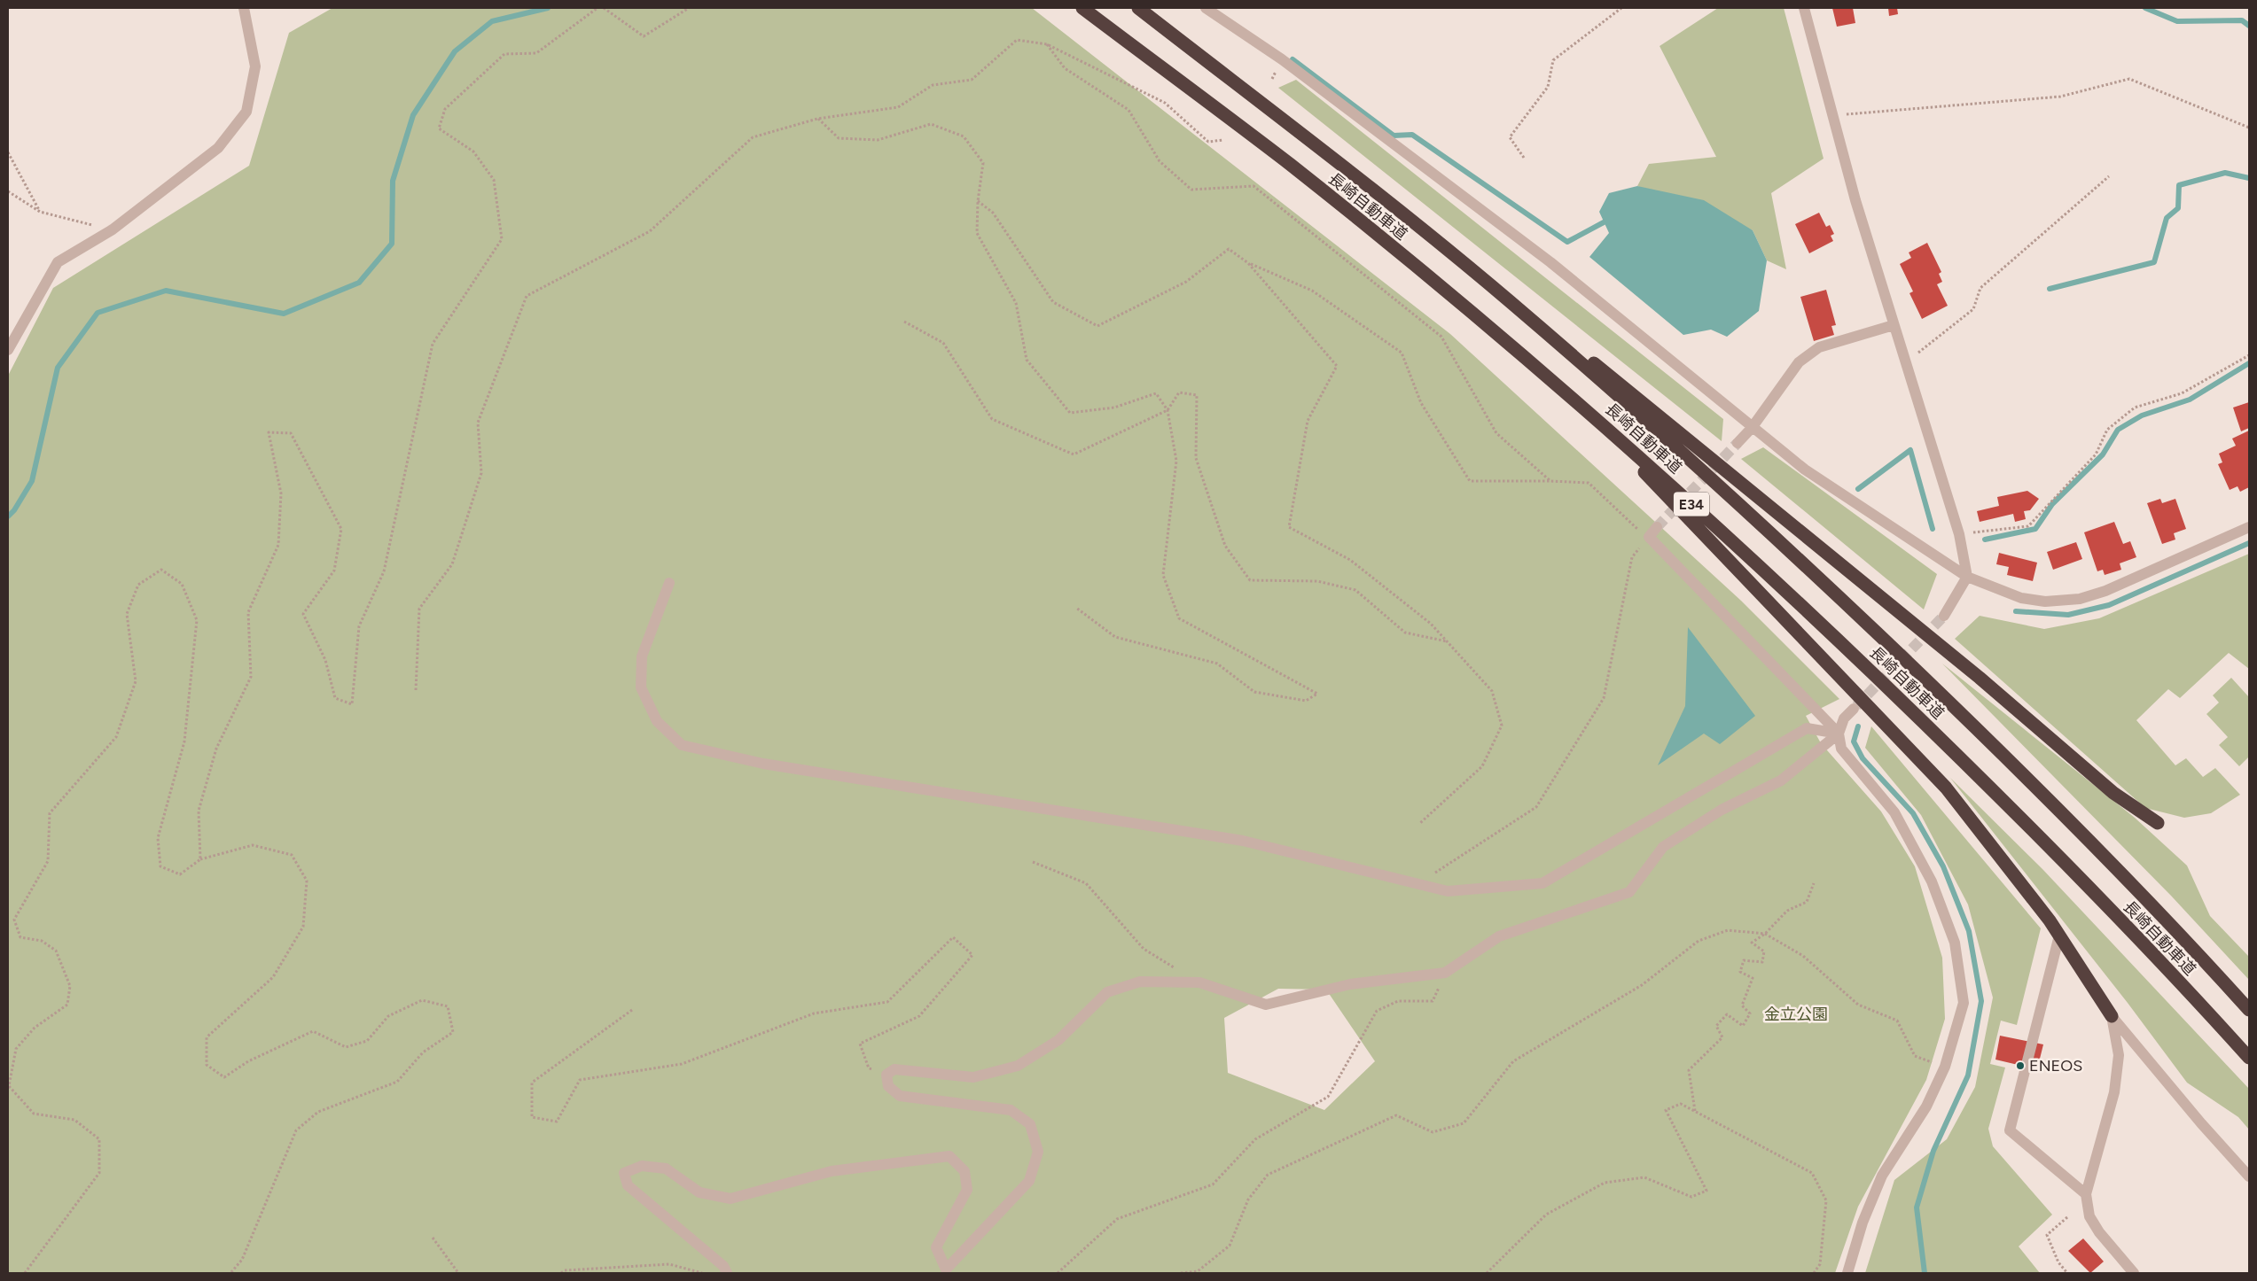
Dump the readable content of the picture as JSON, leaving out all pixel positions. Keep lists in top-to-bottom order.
{
  "streets": {
    "highway": ["長崎自動車道", "E34"]
  },
  "parks": ["金立公園"],
  "places": ["ENEOS"]
}
